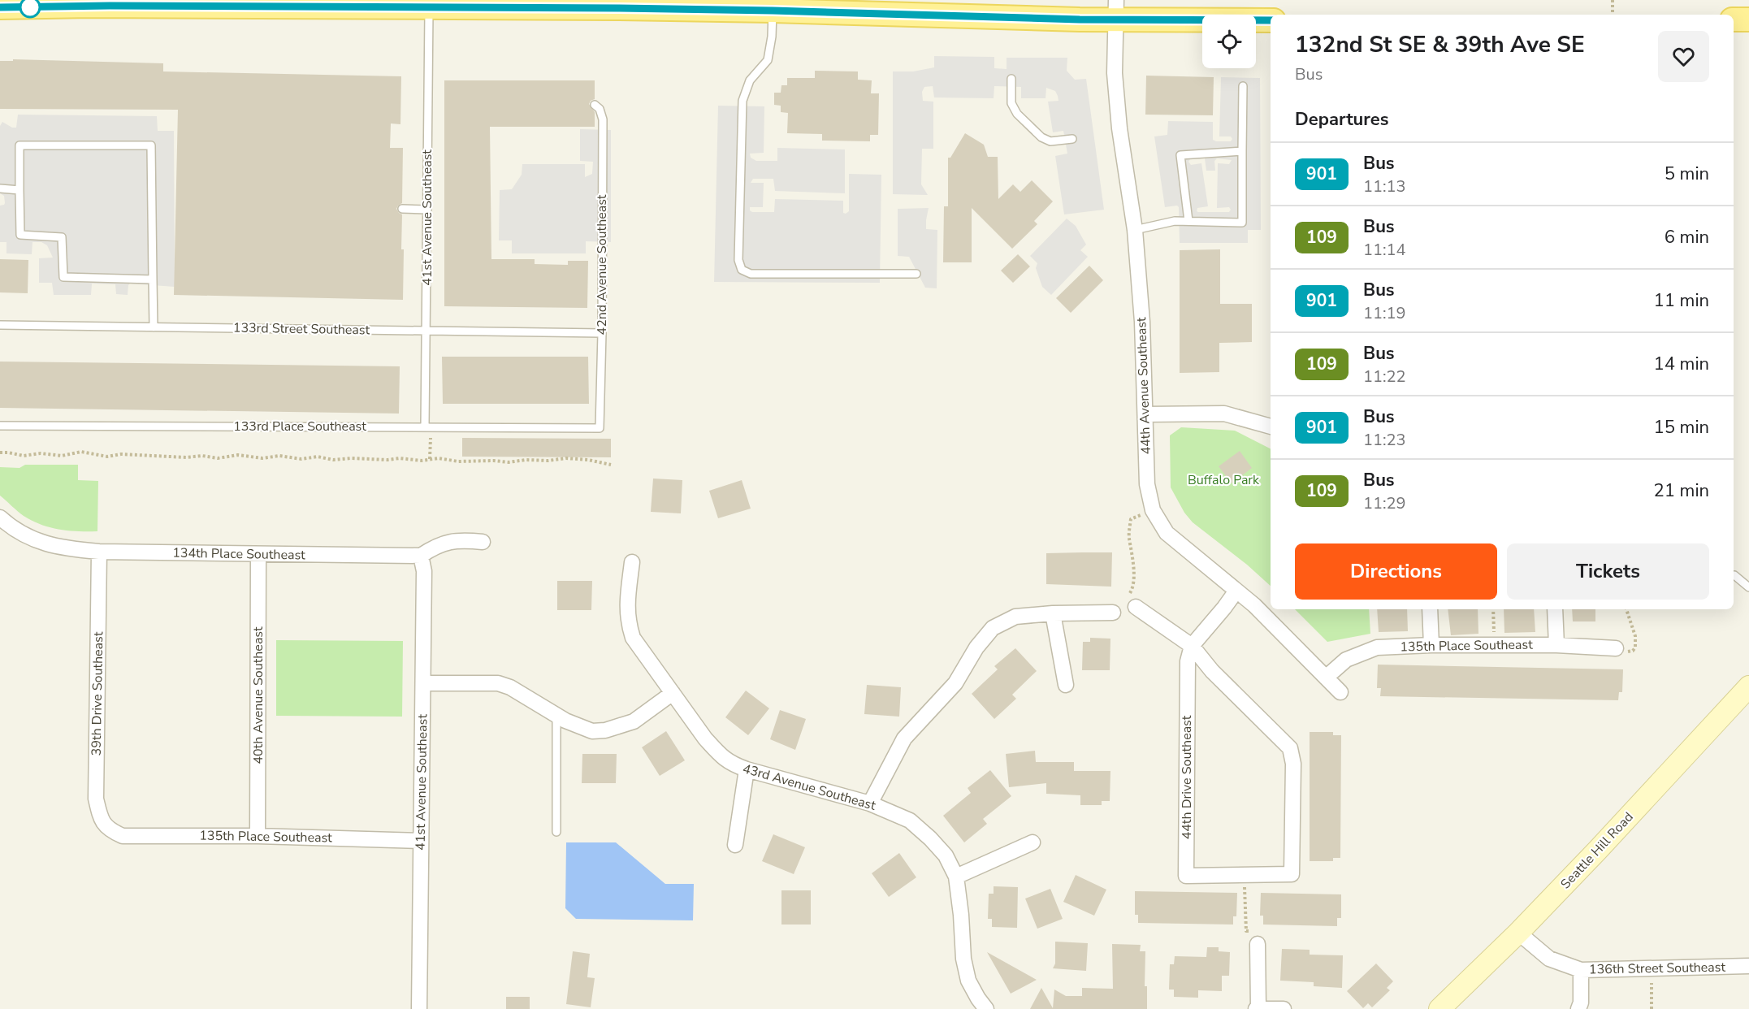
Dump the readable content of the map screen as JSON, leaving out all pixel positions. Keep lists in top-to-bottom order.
{
  "streets": {
    "main road": ["Seattle Hill Road"],
    "street": [
      "41st Avenue Southeast",
      "44th Avenue Southeast",
      "134th Place Southeast",
      "135th Place Southeast",
      "39th Drive Southeast",
      "40th Avenue Southeast",
      "44th Drive Southeast",
      "43rd Avenue Southeast",
      "136th Street Southeast"
    ],
    "lane": ["42nd Avenue Southeast", "133rd Street Southeast", "133rd Place Southeast"]
  },
  "crossings": [
    ["41st Avenue Southeast", "133rd Street Southeast"],
    ["41st Avenue Southeast", "133rd Place Southeast"],
    ["41st Avenue Southeast", "134th Place Southeast"],
    ["41st Avenue Southeast", "135th Place Southeast"],
    ["42nd Avenue Southeast", "133rd Street Southeast"],
    ["42nd Avenue Southeast", "133rd Place Southeast"],
    ["44th Avenue Southeast", "135th Place Southeast"],
    ["134th Place Southeast", "39th Drive Southeast"],
    ["134th Place Southeast", "40th Avenue Southeast"],
    ["135th Place Southeast", "39th Drive Southeast"],
    ["135th Place Southeast", "40th Avenue Southeast"],
    ["Seattle Hill Road", "136th Street Southeast"]
  ],
  "parks": ["Buffalo Park"],
  "lines": ["bus line 901"],
  "page": {
    "heading": [
      ["132nd St SE & 39th Ave SE", "Bus"],
      "Departures"
    ],
    "list": [
      {
        "mark": "901",
        "name": "Bus",
        "note": "11:13",
        "value": "5 min"
      },
      {
        "mark": "109",
        "name": "Bus",
        "note": "11:14",
        "value": "6 min"
      },
      {
        "mark": "901",
        "name": "Bus",
        "note": "11:19",
        "value": "11 min"
      },
      {
        "mark": "109",
        "name": "Bus",
        "note": "11:22",
        "value": "14 min"
      },
      {
        "mark": "901",
        "name": "Bus",
        "note": "11:23",
        "value": "15 min"
      },
      {
        "mark": "109",
        "name": "Bus",
        "note": "11:29",
        "value": "21 min"
      }
    ],
    "buttons": ["Directions", "Tickets"]
  }
}
